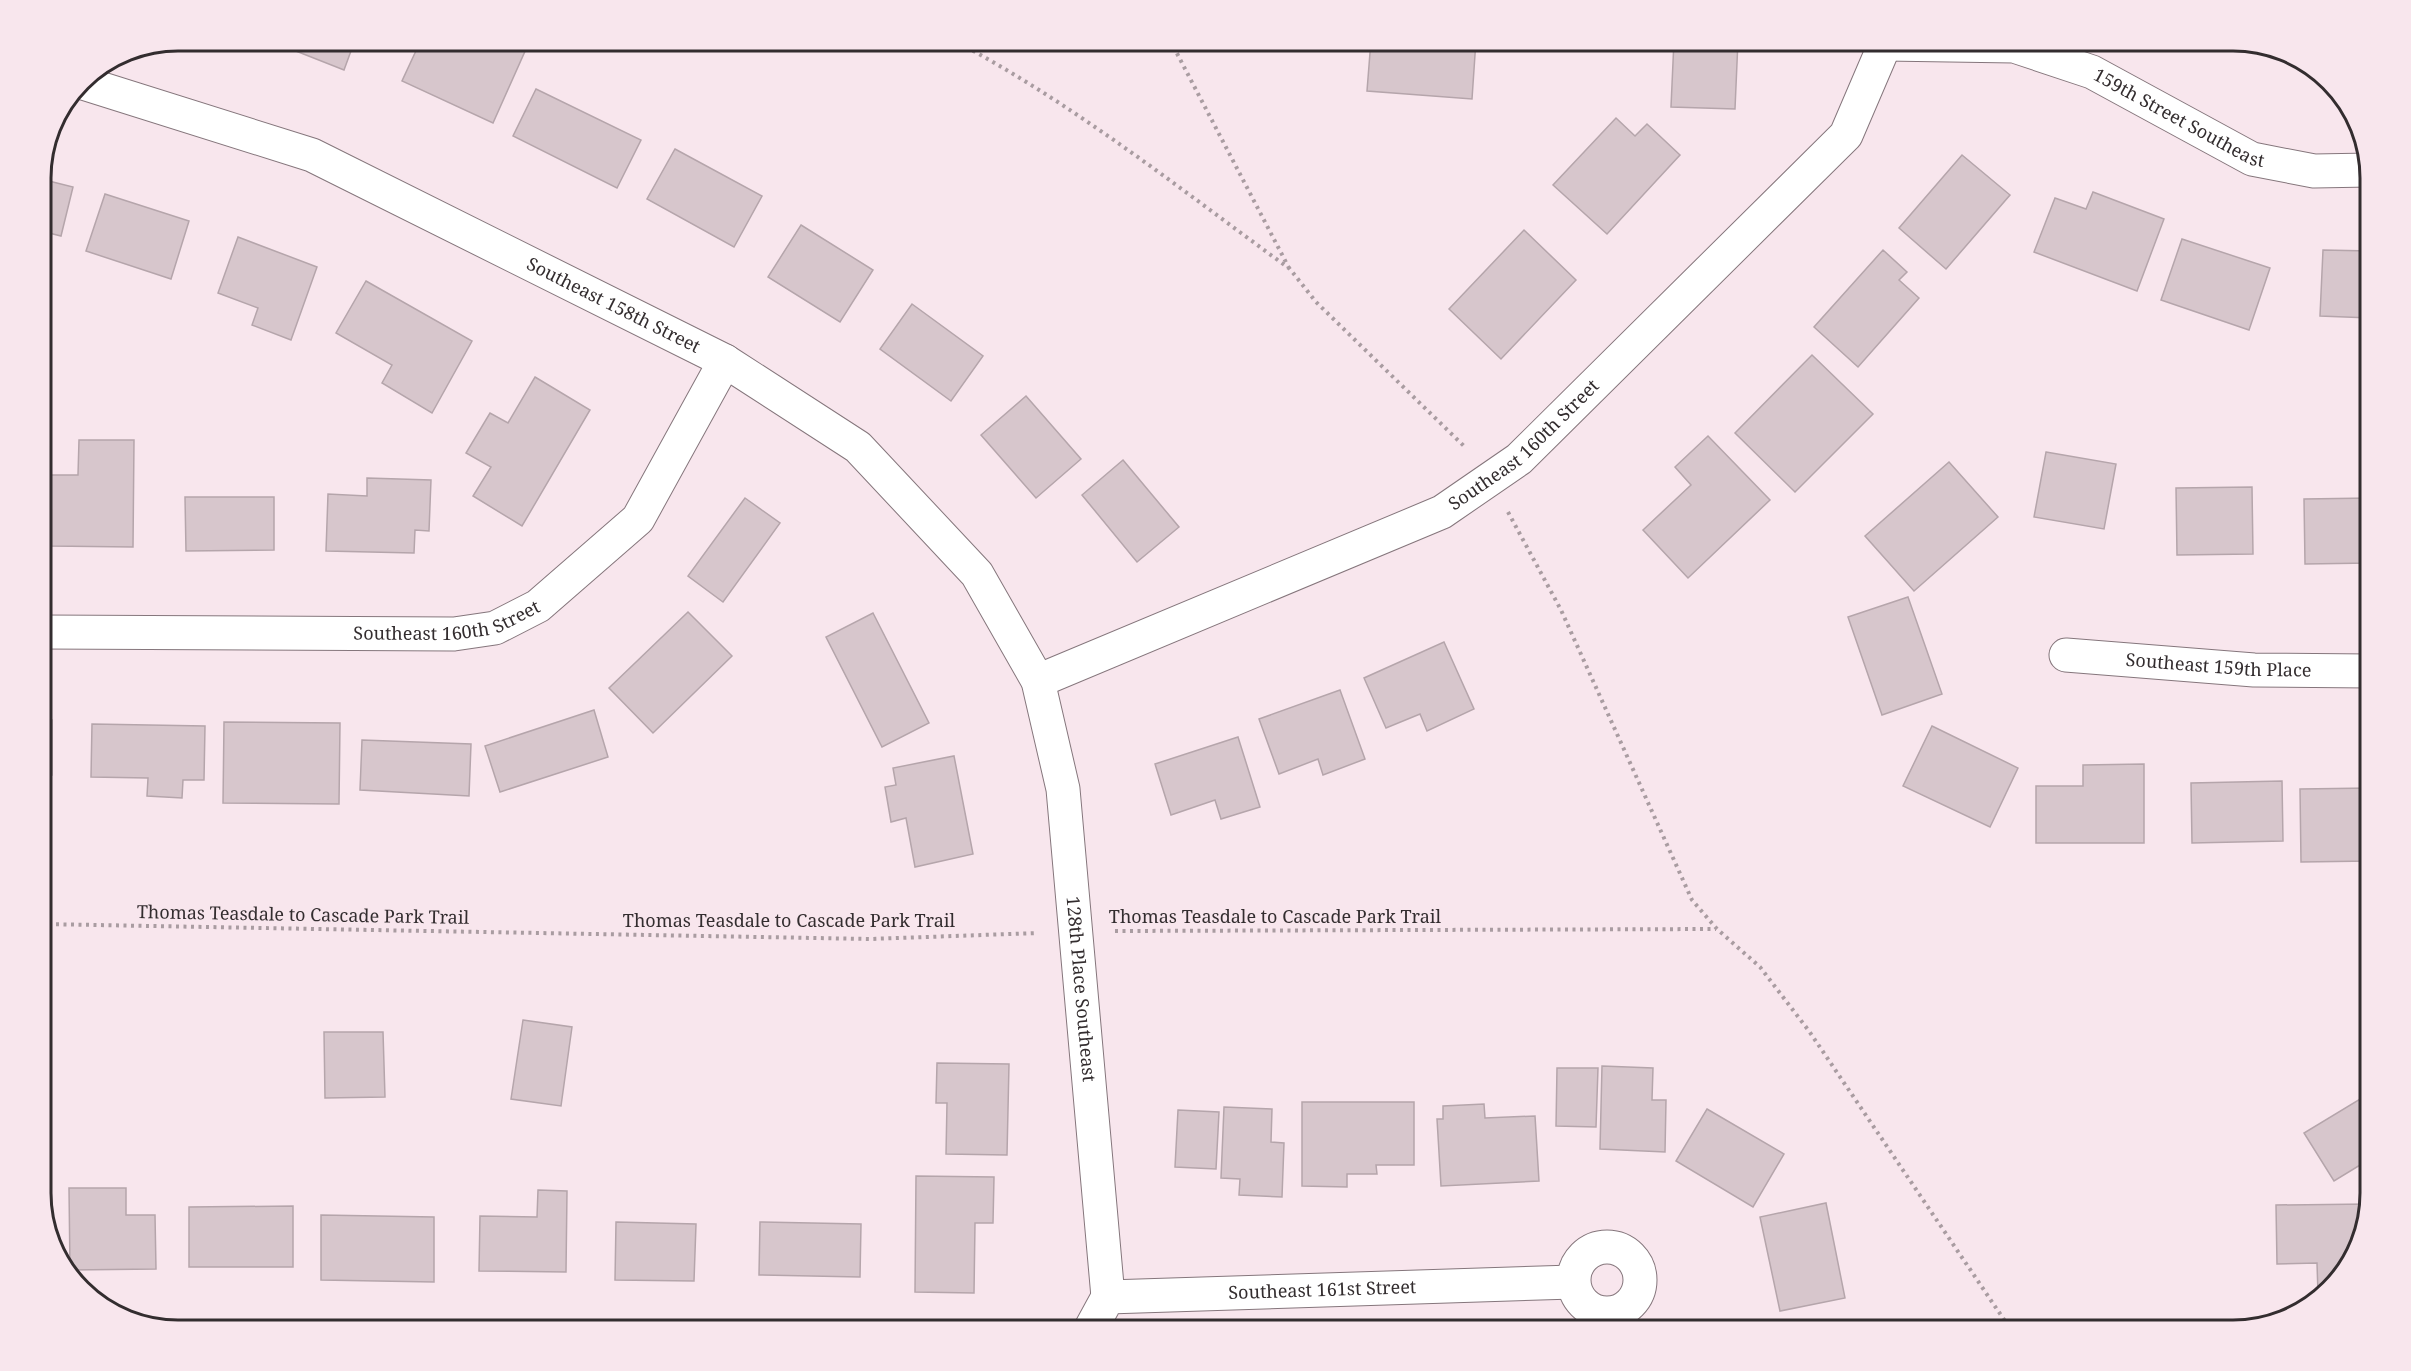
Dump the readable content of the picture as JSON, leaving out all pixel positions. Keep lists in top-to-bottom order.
{
  "streets": {
    "street": [
      "159th Street Southeast",
      "Southeast 158th Street",
      "Southeast 160th Street",
      "Southeast 159th Place",
      "128th Place Southeast",
      "Southeast 161st Street"
    ],
    "path": ["Thomas Teasdale to Cascade Park Trail"]
  },
  "crossings": [
    ["Southeast 158th Street", "Southeast 160th Street"],
    ["Southeast 158th Street", "128th Place Southeast"],
    ["Southeast 160th Street", "128th Place Southeast"],
    ["Thomas Teasdale to Cascade Park Trail", "128th Place Southeast"],
    ["128th Place Southeast", "Southeast 161st Street"]
  ]
}
